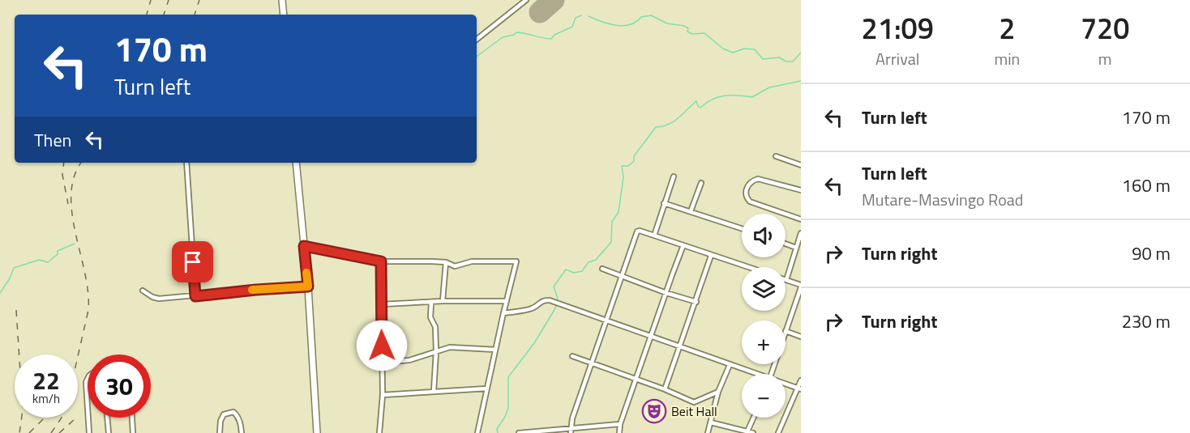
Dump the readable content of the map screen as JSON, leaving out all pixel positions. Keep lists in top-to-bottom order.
{
  "places": {
    "theatre": ["Beit Hall"]
  },
  "page": {
    "eta": [
      "21:09",
      "Arrival",
      "2",
      "min",
      "720",
      "m"
    ],
    "turn": ["170 m", "Turn left"],
    "list": [
      {
        "name": "Turn left",
        "value": "170 m"
      },
      {
        "name": "Turn left",
        "note": "Mutare-Masvingo Road",
        "value": "160 m"
      },
      {
        "name": "Turn right",
        "value": "90 m"
      },
      {
        "name": "Turn right",
        "value": "230 m"
      }
    ],
    "then": "Then",
    "map_buttons": ["+", "−"],
    "speed": "22 km/h",
    "limit": "30"
  }
}
